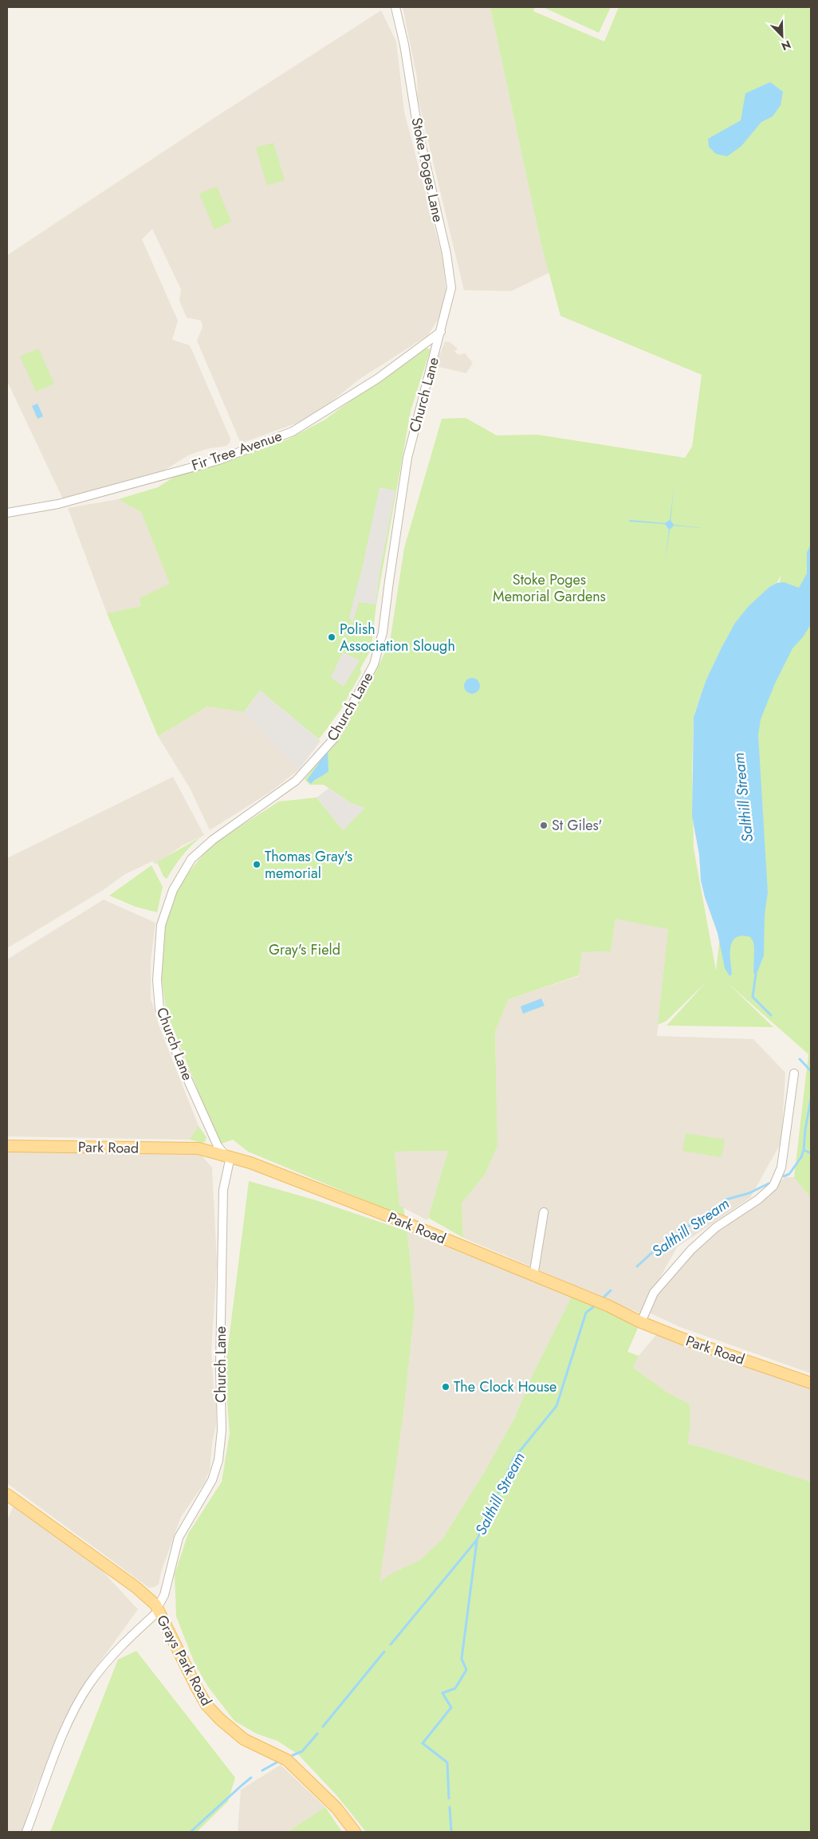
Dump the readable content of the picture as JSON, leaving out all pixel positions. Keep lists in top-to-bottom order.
{
  "streets": {
    "main road": ["Park Road", "Grays Park Road"],
    "street": ["Stoke Poges Lane", "Church Lane", "Fir Tree Avenue"]
  },
  "crossings": [
    ["Stoke Poges Lane", "Church Lane"],
    ["Stoke Poges Lane", "Fir Tree Avenue"],
    ["Church Lane", "Fir Tree Avenue"],
    ["Church Lane", "Park Road"],
    ["Church Lane", "Grays Park Road"]
  ],
  "water": ["Salthill Stream"],
  "parks": ["Stoke Poges Memorial Gardens", "Gray's Field"],
  "places": [
    "Polish Association Slough",
    "St Giles'",
    "Thomas Gray's memorial",
    "The Clock House"
  ],
  "north": "bottom right"
}
